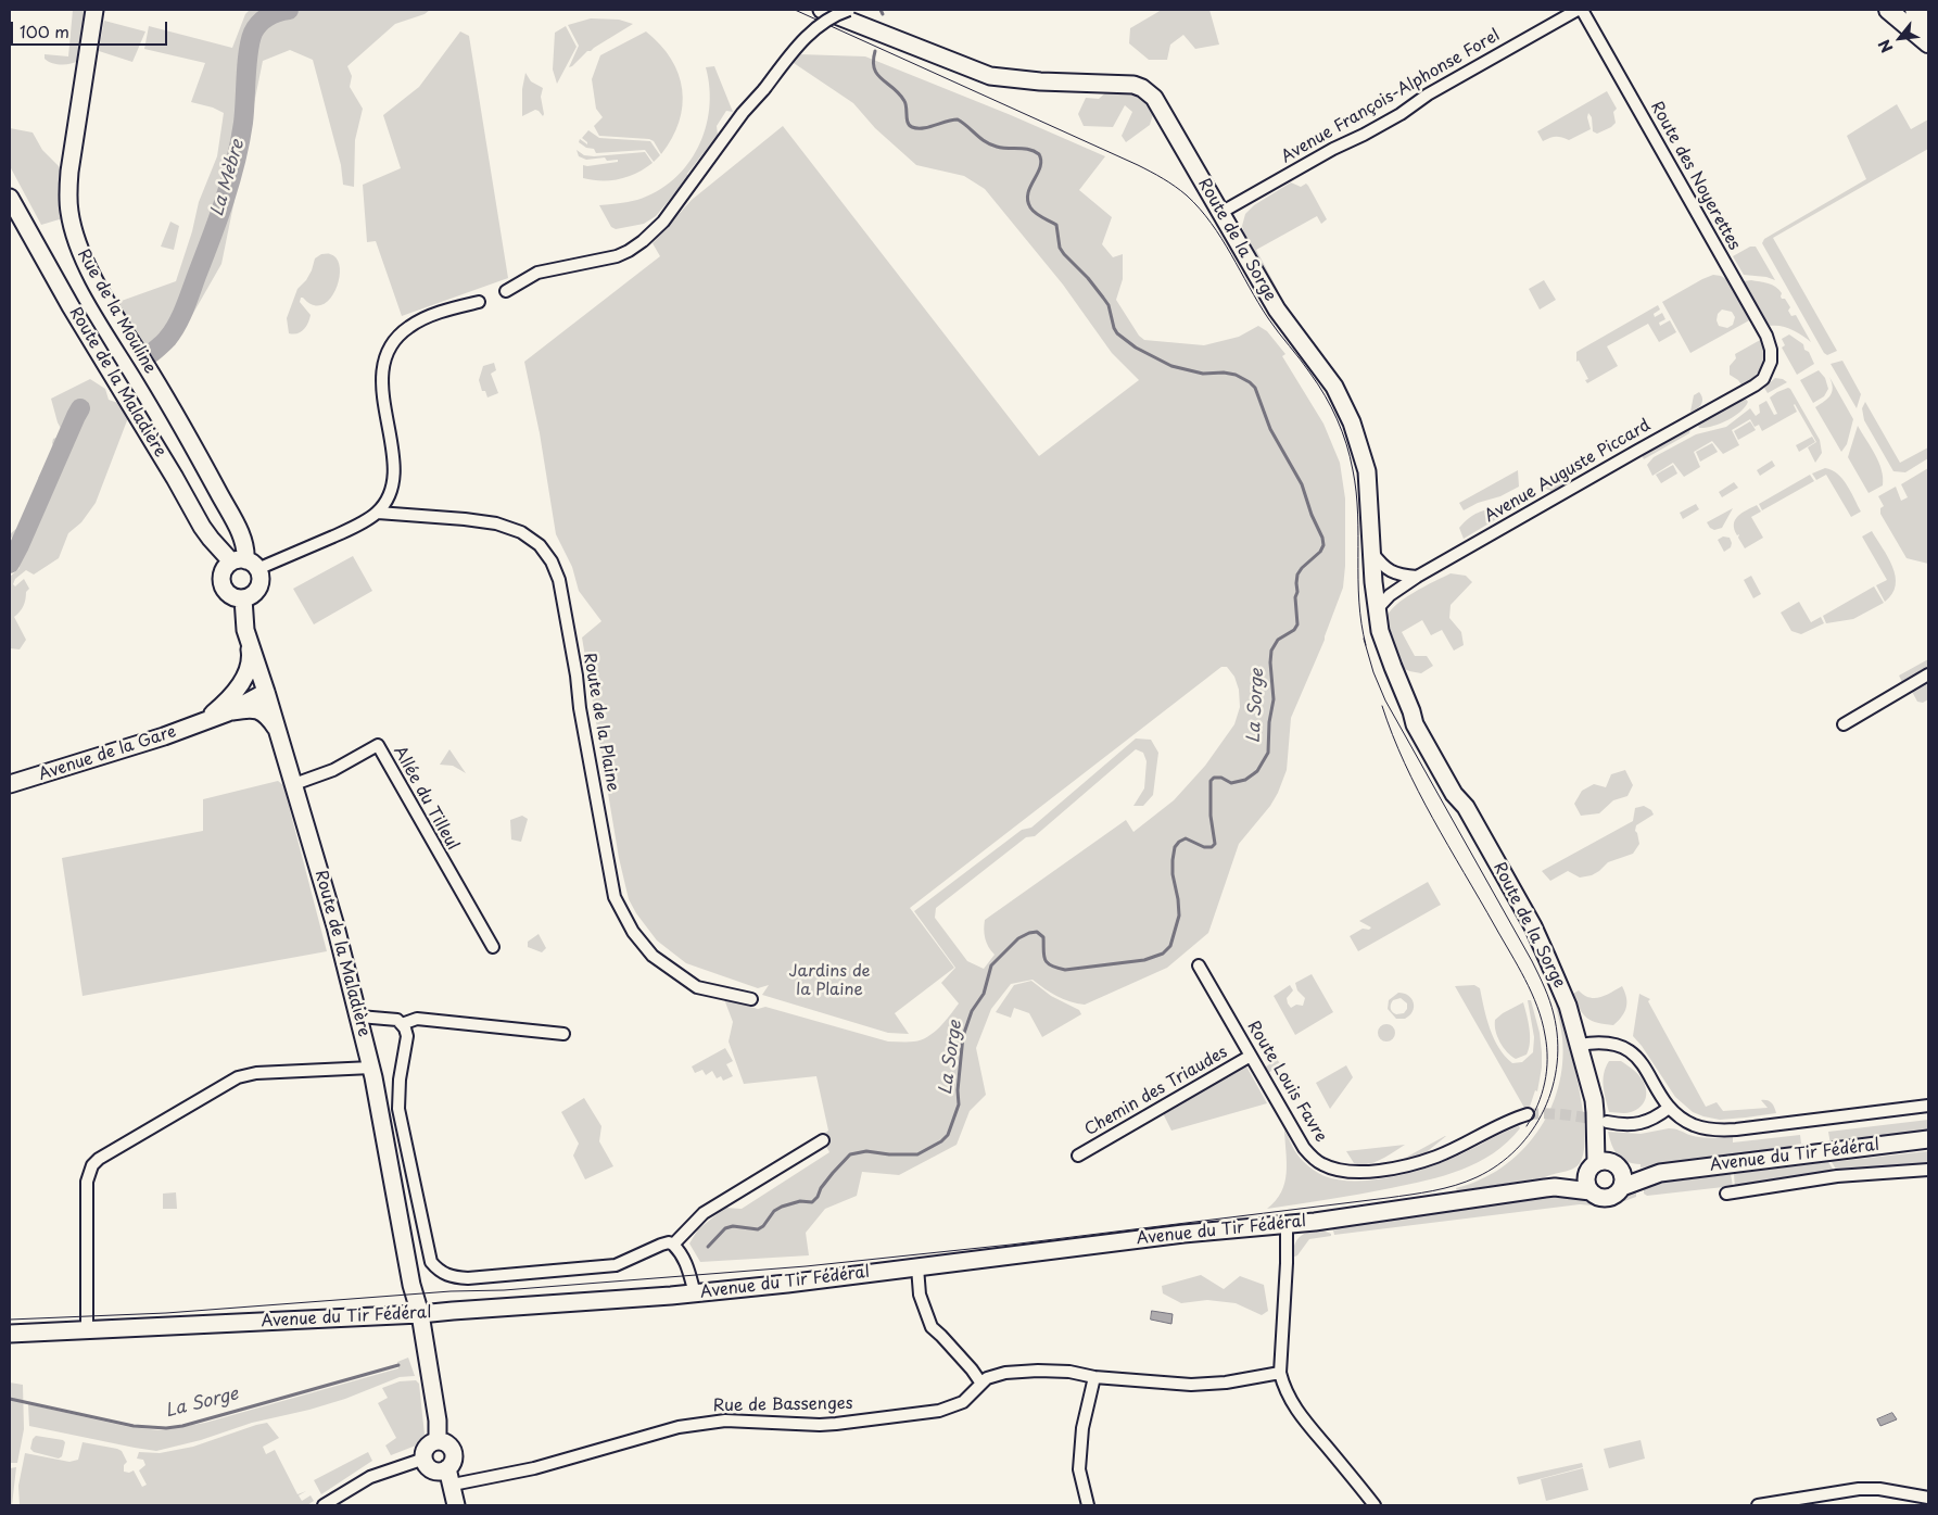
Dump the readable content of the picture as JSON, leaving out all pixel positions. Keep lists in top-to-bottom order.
{
  "streets": {
    "main road": [
      "Route de la Sorge",
      "Rue de la Mouline",
      "Route de la Maladière",
      "Avenue de la Gare",
      "Avenue du Tir Fédéral"
    ],
    "street": [
      "Avenue François-Alphonse Forel",
      "Route des Noyerettes",
      "Avenue Auguste Piccard",
      "Route de la Plaine",
      "Allée du Tilleul",
      "Route Louis Favre",
      "Chemin des Triaudes",
      "Rue de Bassenges"
    ]
  },
  "crossings": [
    ["Avenue François-Alphonse Forel", "Route de la Sorge"],
    ["Route des Noyerettes", "Avenue Auguste Piccard"],
    ["Route de la Sorge", "Avenue Auguste Piccard"],
    ["Route de la Sorge", "Avenue du Tir Fédéral"],
    ["Rue de la Mouline", "Route de la Maladière"],
    ["Route de la Maladière", "Avenue de la Gare"],
    ["Route de la Maladière", "Allée du Tilleul"],
    ["Route de la Maladière", "Avenue du Tir Fédéral"],
    ["Route Louis Favre", "Chemin des Triaudes"]
  ],
  "water": ["La Mèbre", "La Sorge"],
  "parks": ["Jardins de la Plaine"],
  "scale_bar": "100 m",
  "north": "bottom left"
}
